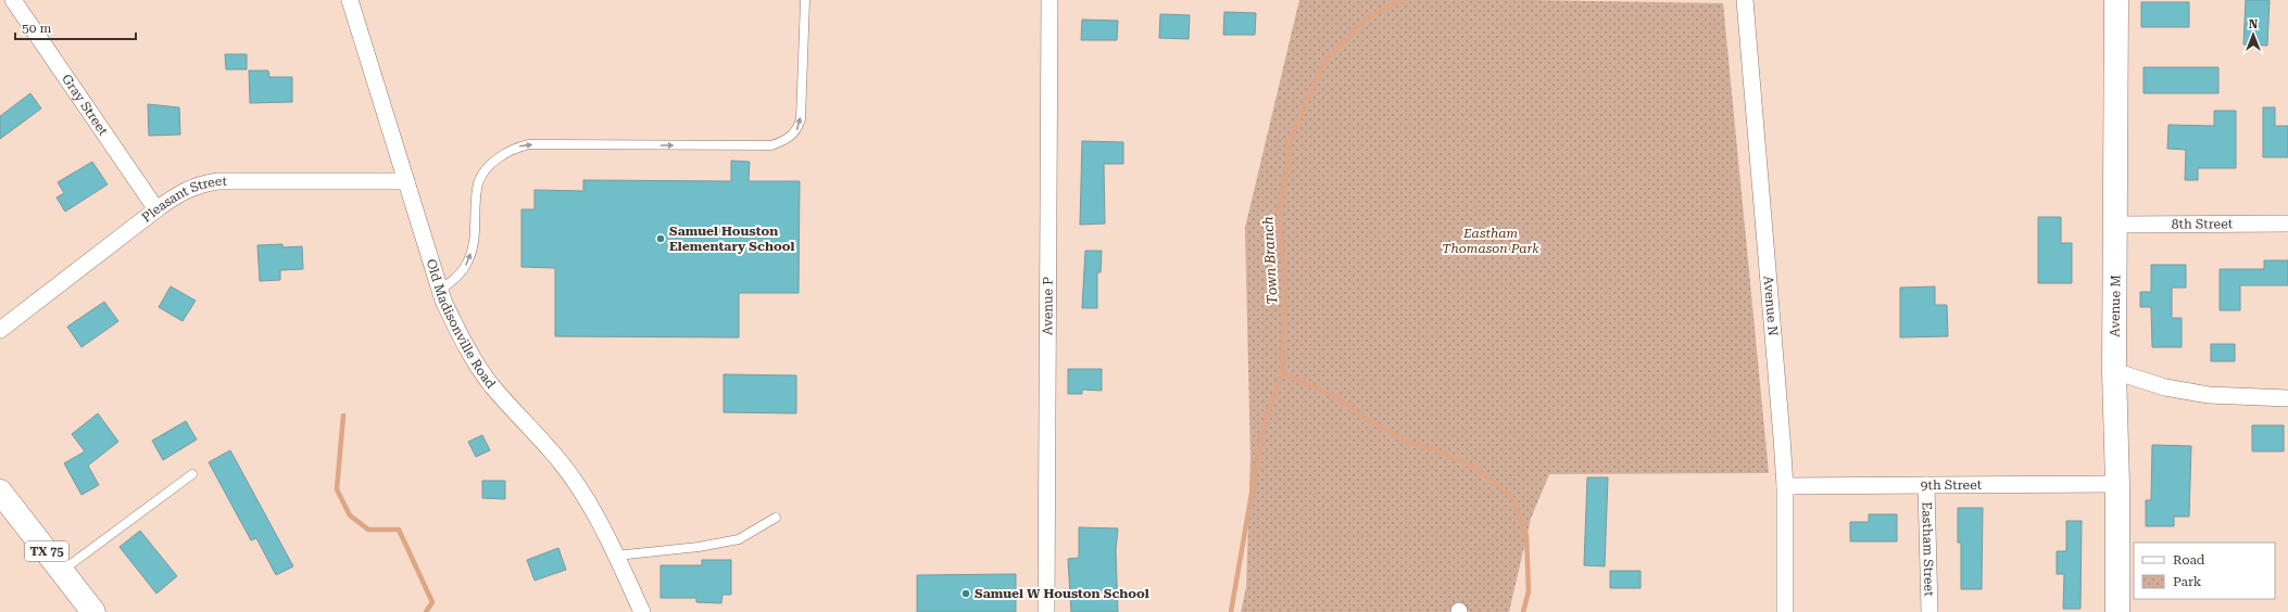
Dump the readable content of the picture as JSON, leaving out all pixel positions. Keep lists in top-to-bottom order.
{
  "streets": {
    "main road": ["Avenue M", "TX 75"],
    "street": [
      "Gray Street",
      "Pleasant Street",
      "8th Street",
      "Avenue P",
      "Avenue N",
      "Old Madisonville Road",
      "9th Street",
      "Eastham Street"
    ]
  },
  "crossings": [
    ["Gray Street", "Pleasant Street"],
    ["Pleasant Street", "Old Madisonville Road"],
    ["8th Street", "Avenue M"],
    ["Avenue N", "9th Street"],
    ["Avenue M", "9th Street"],
    ["9th Street", "Eastham Street"]
  ],
  "water": ["Town Branch"],
  "parks": ["Eastham Thomason Park"],
  "places": ["Samuel Houston Elementary School", "Samuel W Houston School"],
  "legend": ["Road", "Park"],
  "scale_bar": "50 m",
  "north": "top"
}
